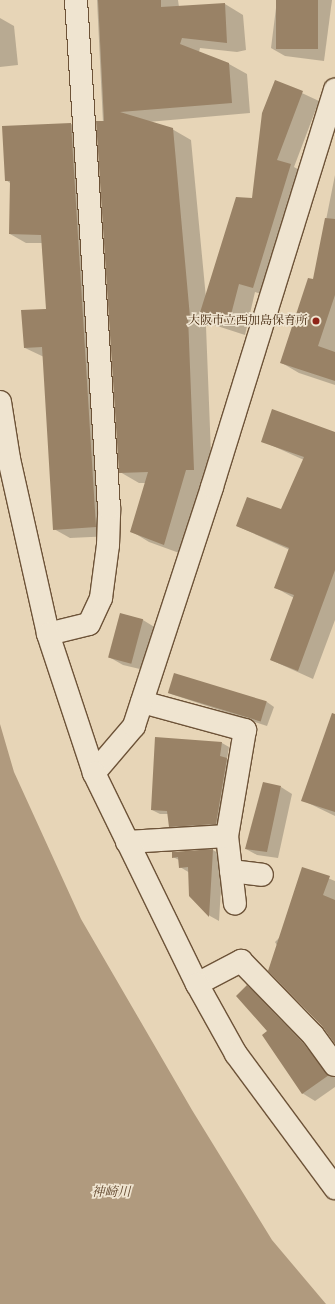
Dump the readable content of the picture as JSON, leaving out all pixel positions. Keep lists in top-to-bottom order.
{
  "water": ["神崎川"],
  "places": ["大阪市立西加島保育所"]
}
